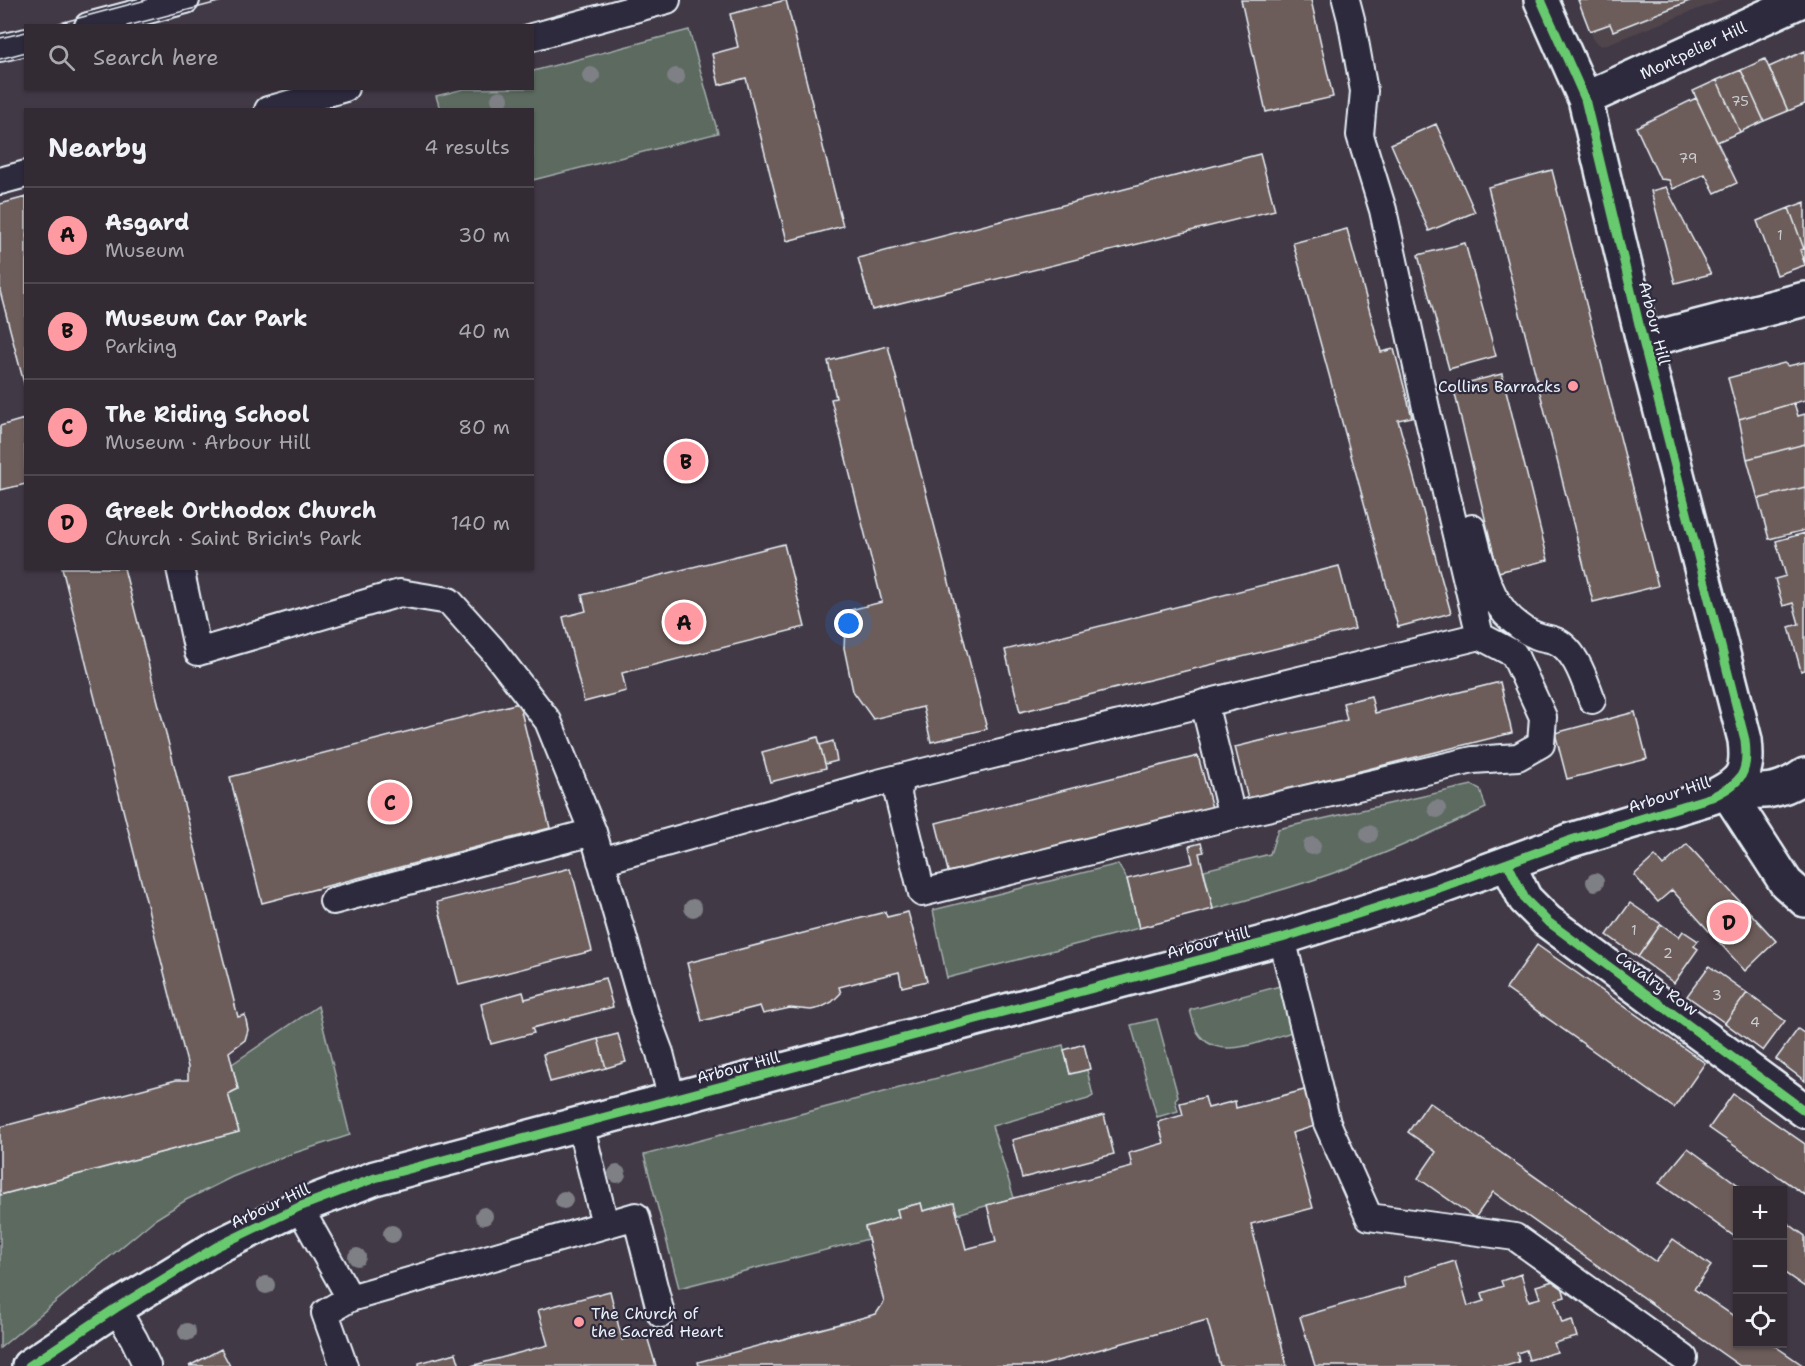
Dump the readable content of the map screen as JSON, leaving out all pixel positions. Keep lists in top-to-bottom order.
{
  "streets": {
    "street": ["Montpelier Hill", "Arbour Hill", "Cavalry Row"]
  },
  "crossings": [
    ["Montpelier Hill", "Arbour Hill"],
    ["Arbour Hill", "Cavalry Row"]
  ],
  "places": ["Collins Barracks", "The Church of the Sacred Heart"],
  "house_numbers": [
    "75",
    "79",
    "1",
    "1",
    "2",
    "3",
    "4"
  ],
  "page": {
    "search": "Search here",
    "heading": ["Nearby", "4 results"],
    "list": [
      {
        "mark": "A",
        "name": "Asgard",
        "note": "Museum",
        "value": "30 m"
      },
      {
        "mark": "B",
        "name": "Museum Car Park",
        "note": "Parking",
        "value": "40 m"
      },
      {
        "mark": "C",
        "name": "The Riding School",
        "note": "Museum · Arbour Hill",
        "value": "80 m"
      },
      {
        "mark": "D",
        "name": "Greek Orthodox Church",
        "note": "Church · Saint Bricin's Park",
        "value": "140 m"
      }
    ],
    "pins": [
      "B",
      "A",
      "C",
      "D"
    ],
    "map_buttons": ["+", "−"]
  }
}
